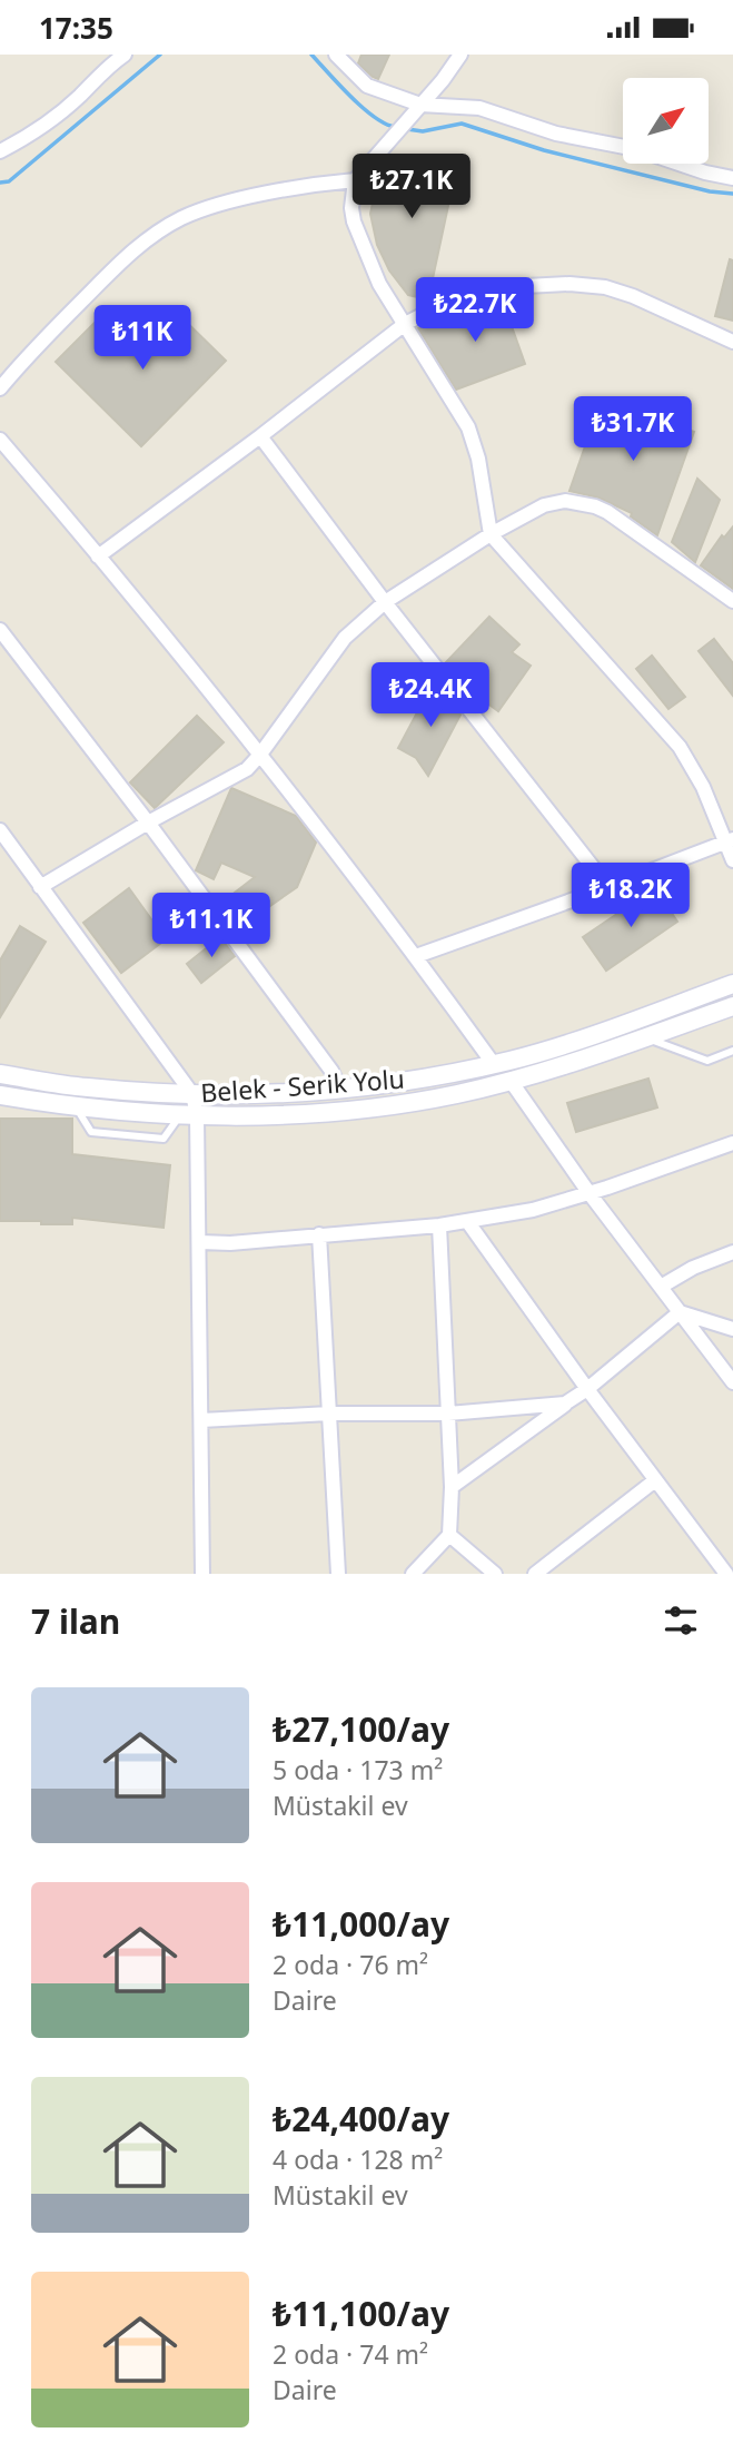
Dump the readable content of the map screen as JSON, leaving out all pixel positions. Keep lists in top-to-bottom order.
{
  "streets": {
    "main road": ["Belek - Serik Yolu"]
  },
  "north": "top right",
  "page": {
    "status": "17:35",
    "price": [
      "₺27.1K",
      "₺22.7K",
      "₺11K",
      "₺31.7K",
      "₺24.4K",
      "₺18.2K",
      "₺11.1K"
    ],
    "heading": "7 ilan",
    "list": [
      {
        "name": "₺27,100/ay",
        "note": "5 oda · 173 m² · Müstakil ev"
      },
      {
        "name": "₺11,000/ay",
        "note": "2 oda · 76 m² · Daire"
      },
      {
        "name": "₺24,400/ay",
        "note": "4 oda · 128 m² · Müstakil ev"
      },
      {
        "name": "₺11,100/ay",
        "note": "2 oda · 74 m² · Daire"
      }
    ]
  }
}
